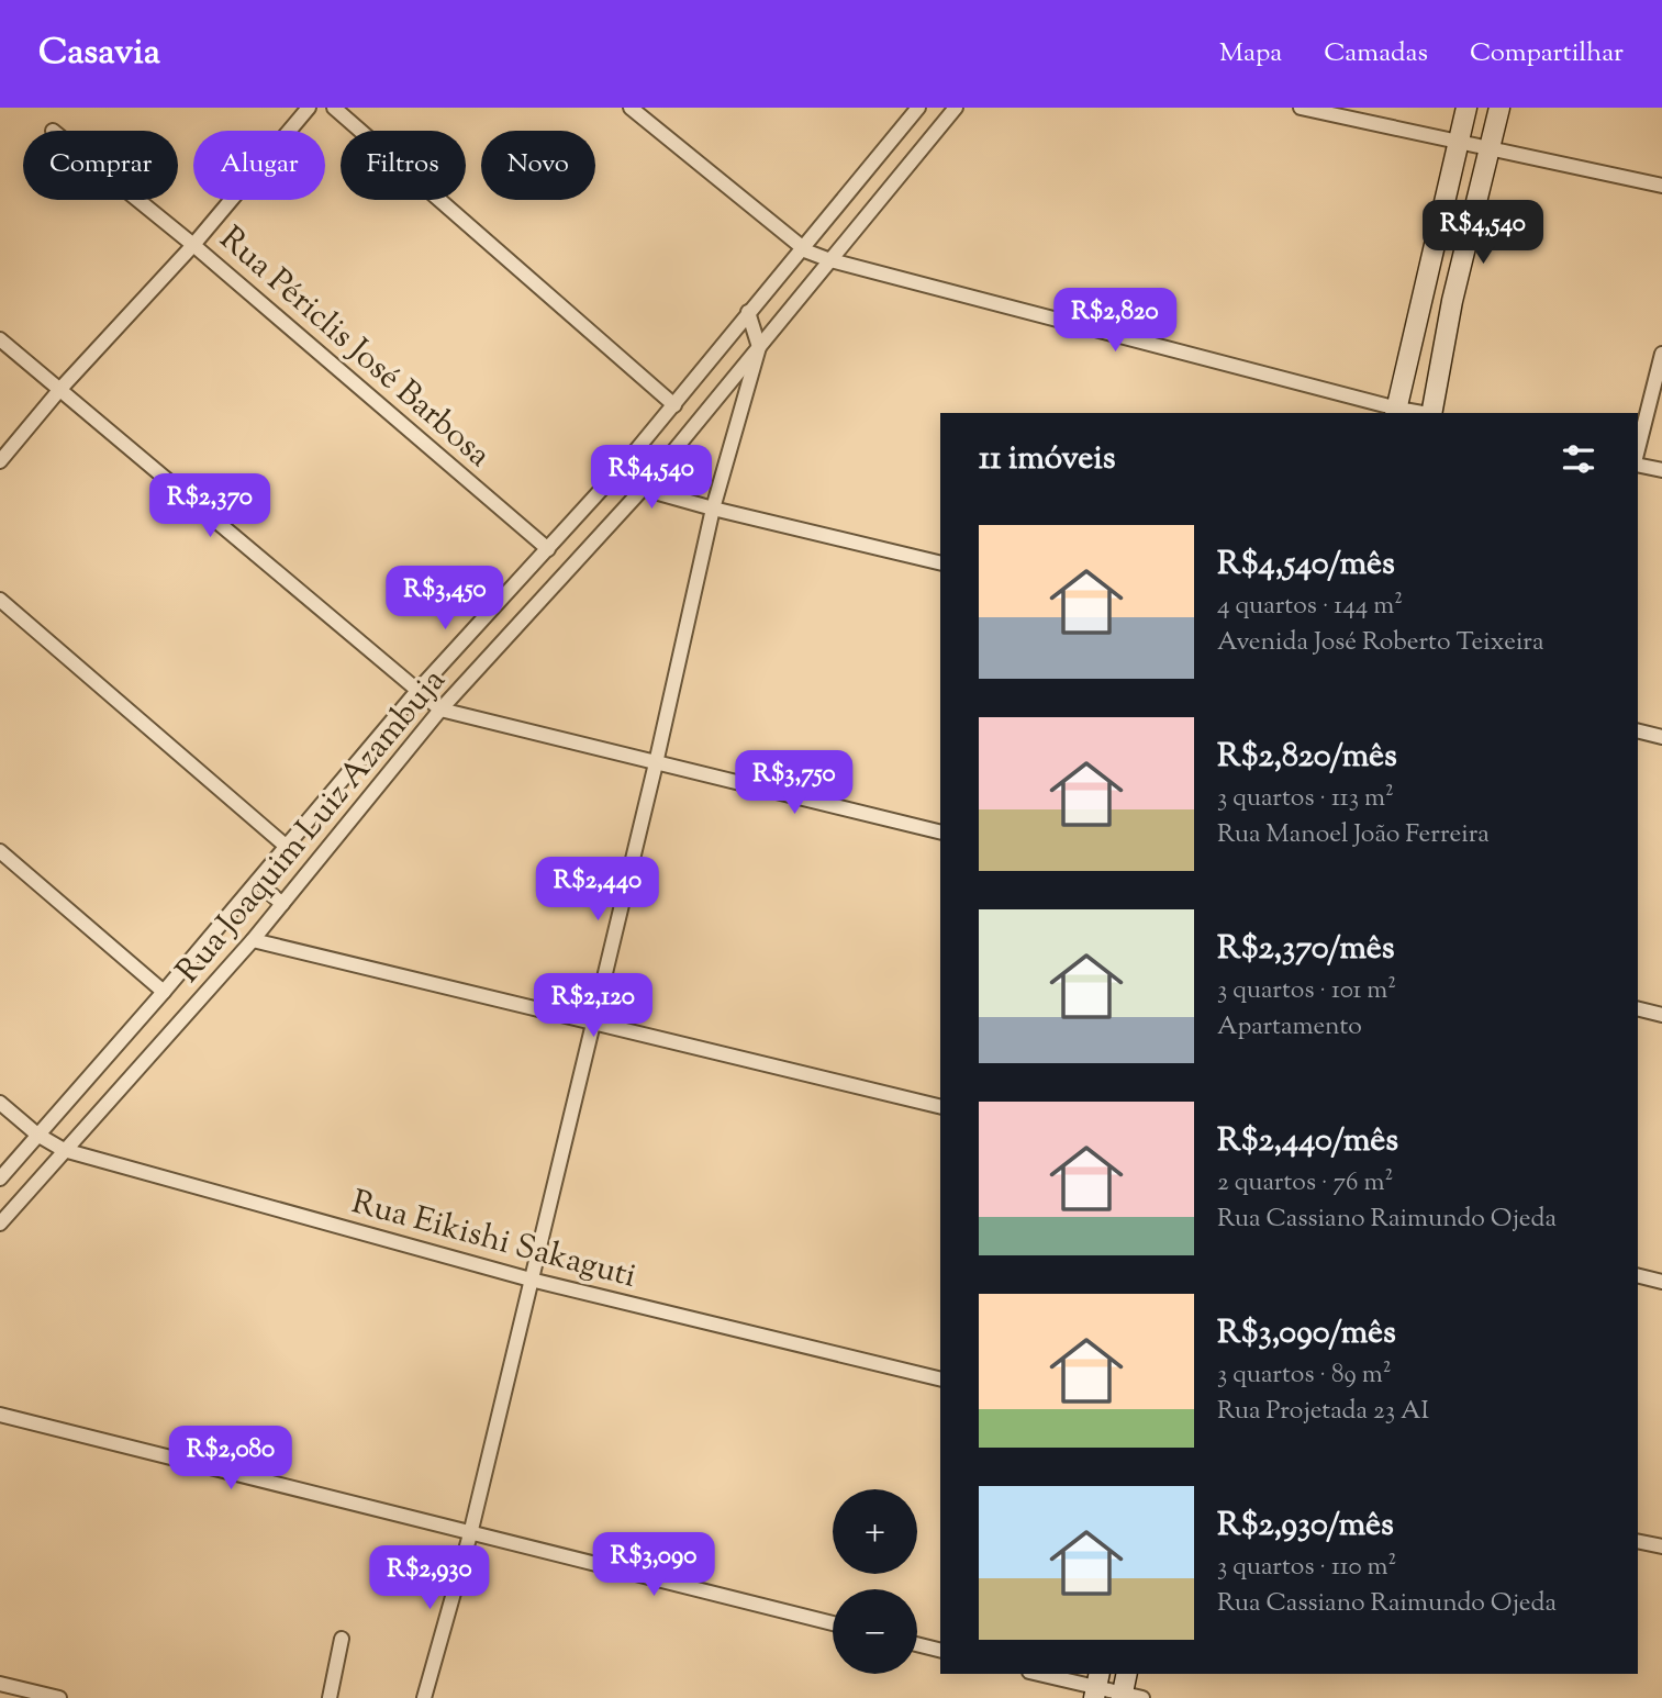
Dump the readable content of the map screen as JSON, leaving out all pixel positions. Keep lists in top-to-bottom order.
{
  "streets": {
    "street": ["Rua Périclis José Barbosa", "Rua Joaquim Luiz Azambuja", "Rua Eikishi Sakaguti"]
  },
  "crossings": [
    ["Rua Périclis José Barbosa", "Rua Joaquim Luiz Azambuja"],
    ["Rua Joaquim Luiz Azambuja", "Rua Eikishi Sakaguti"]
  ],
  "page": {
    "header": "Casavia",
    "nav": ["Mapa", "Camadas", "Compartilhar"],
    "chip": [
      "Comprar",
      "Alugar",
      "Filtros",
      "Novo"
    ],
    "price": [
      "R$4,540",
      "R$2,820",
      "R$4,540",
      "R$2,370",
      "R$3,450",
      "R$3,750",
      "R$2,440",
      "R$2,120",
      "R$2,080",
      "R$3,090",
      "R$2,930"
    ],
    "heading": "11 imóveis",
    "list": [
      {
        "name": "R$4,540/mês",
        "note": "4 quartos · 144 m² · Avenida José Roberto Teixeira"
      },
      {
        "name": "R$2,820/mês",
        "note": "3 quartos · 113 m² · Rua Manoel João Ferreira"
      },
      {
        "name": "R$2,370/mês",
        "note": "3 quartos · 101 m² · Apartamento"
      },
      {
        "name": "R$2,440/mês",
        "note": "2 quartos · 76 m² · Rua Cassiano Raimundo Ojeda"
      },
      {
        "name": "R$3,090/mês",
        "note": "3 quartos · 89 m² · Rua Projetada 23 AI"
      },
      {
        "name": "R$2,930/mês",
        "note": "3 quartos · 110 m² · Rua Cassiano Raimundo Ojeda"
      }
    ],
    "map_buttons": ["+", "−"]
  }
}
